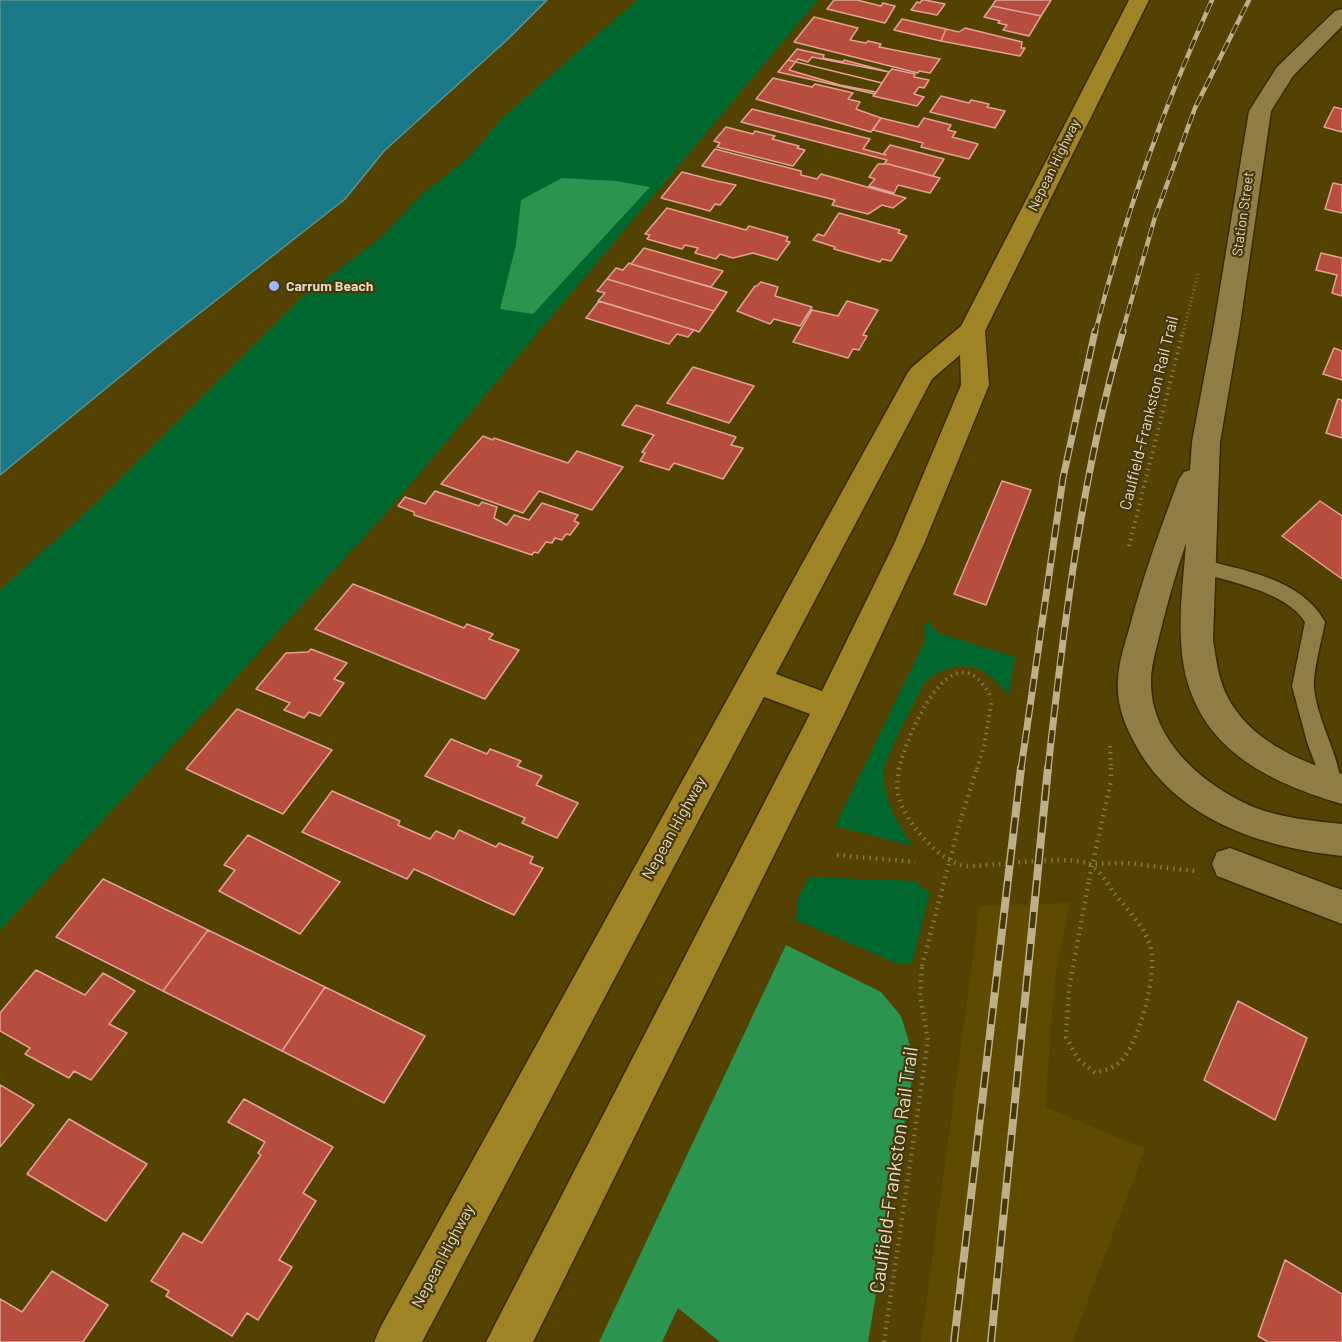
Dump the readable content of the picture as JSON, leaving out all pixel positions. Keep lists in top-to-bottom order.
{
  "streets": {
    "highway": ["Nepean Highway"],
    "street": ["Station Street"],
    "path": ["Caulfield-Frankston Rail Trail"]
  },
  "places": ["Carrum Beach"]
}
